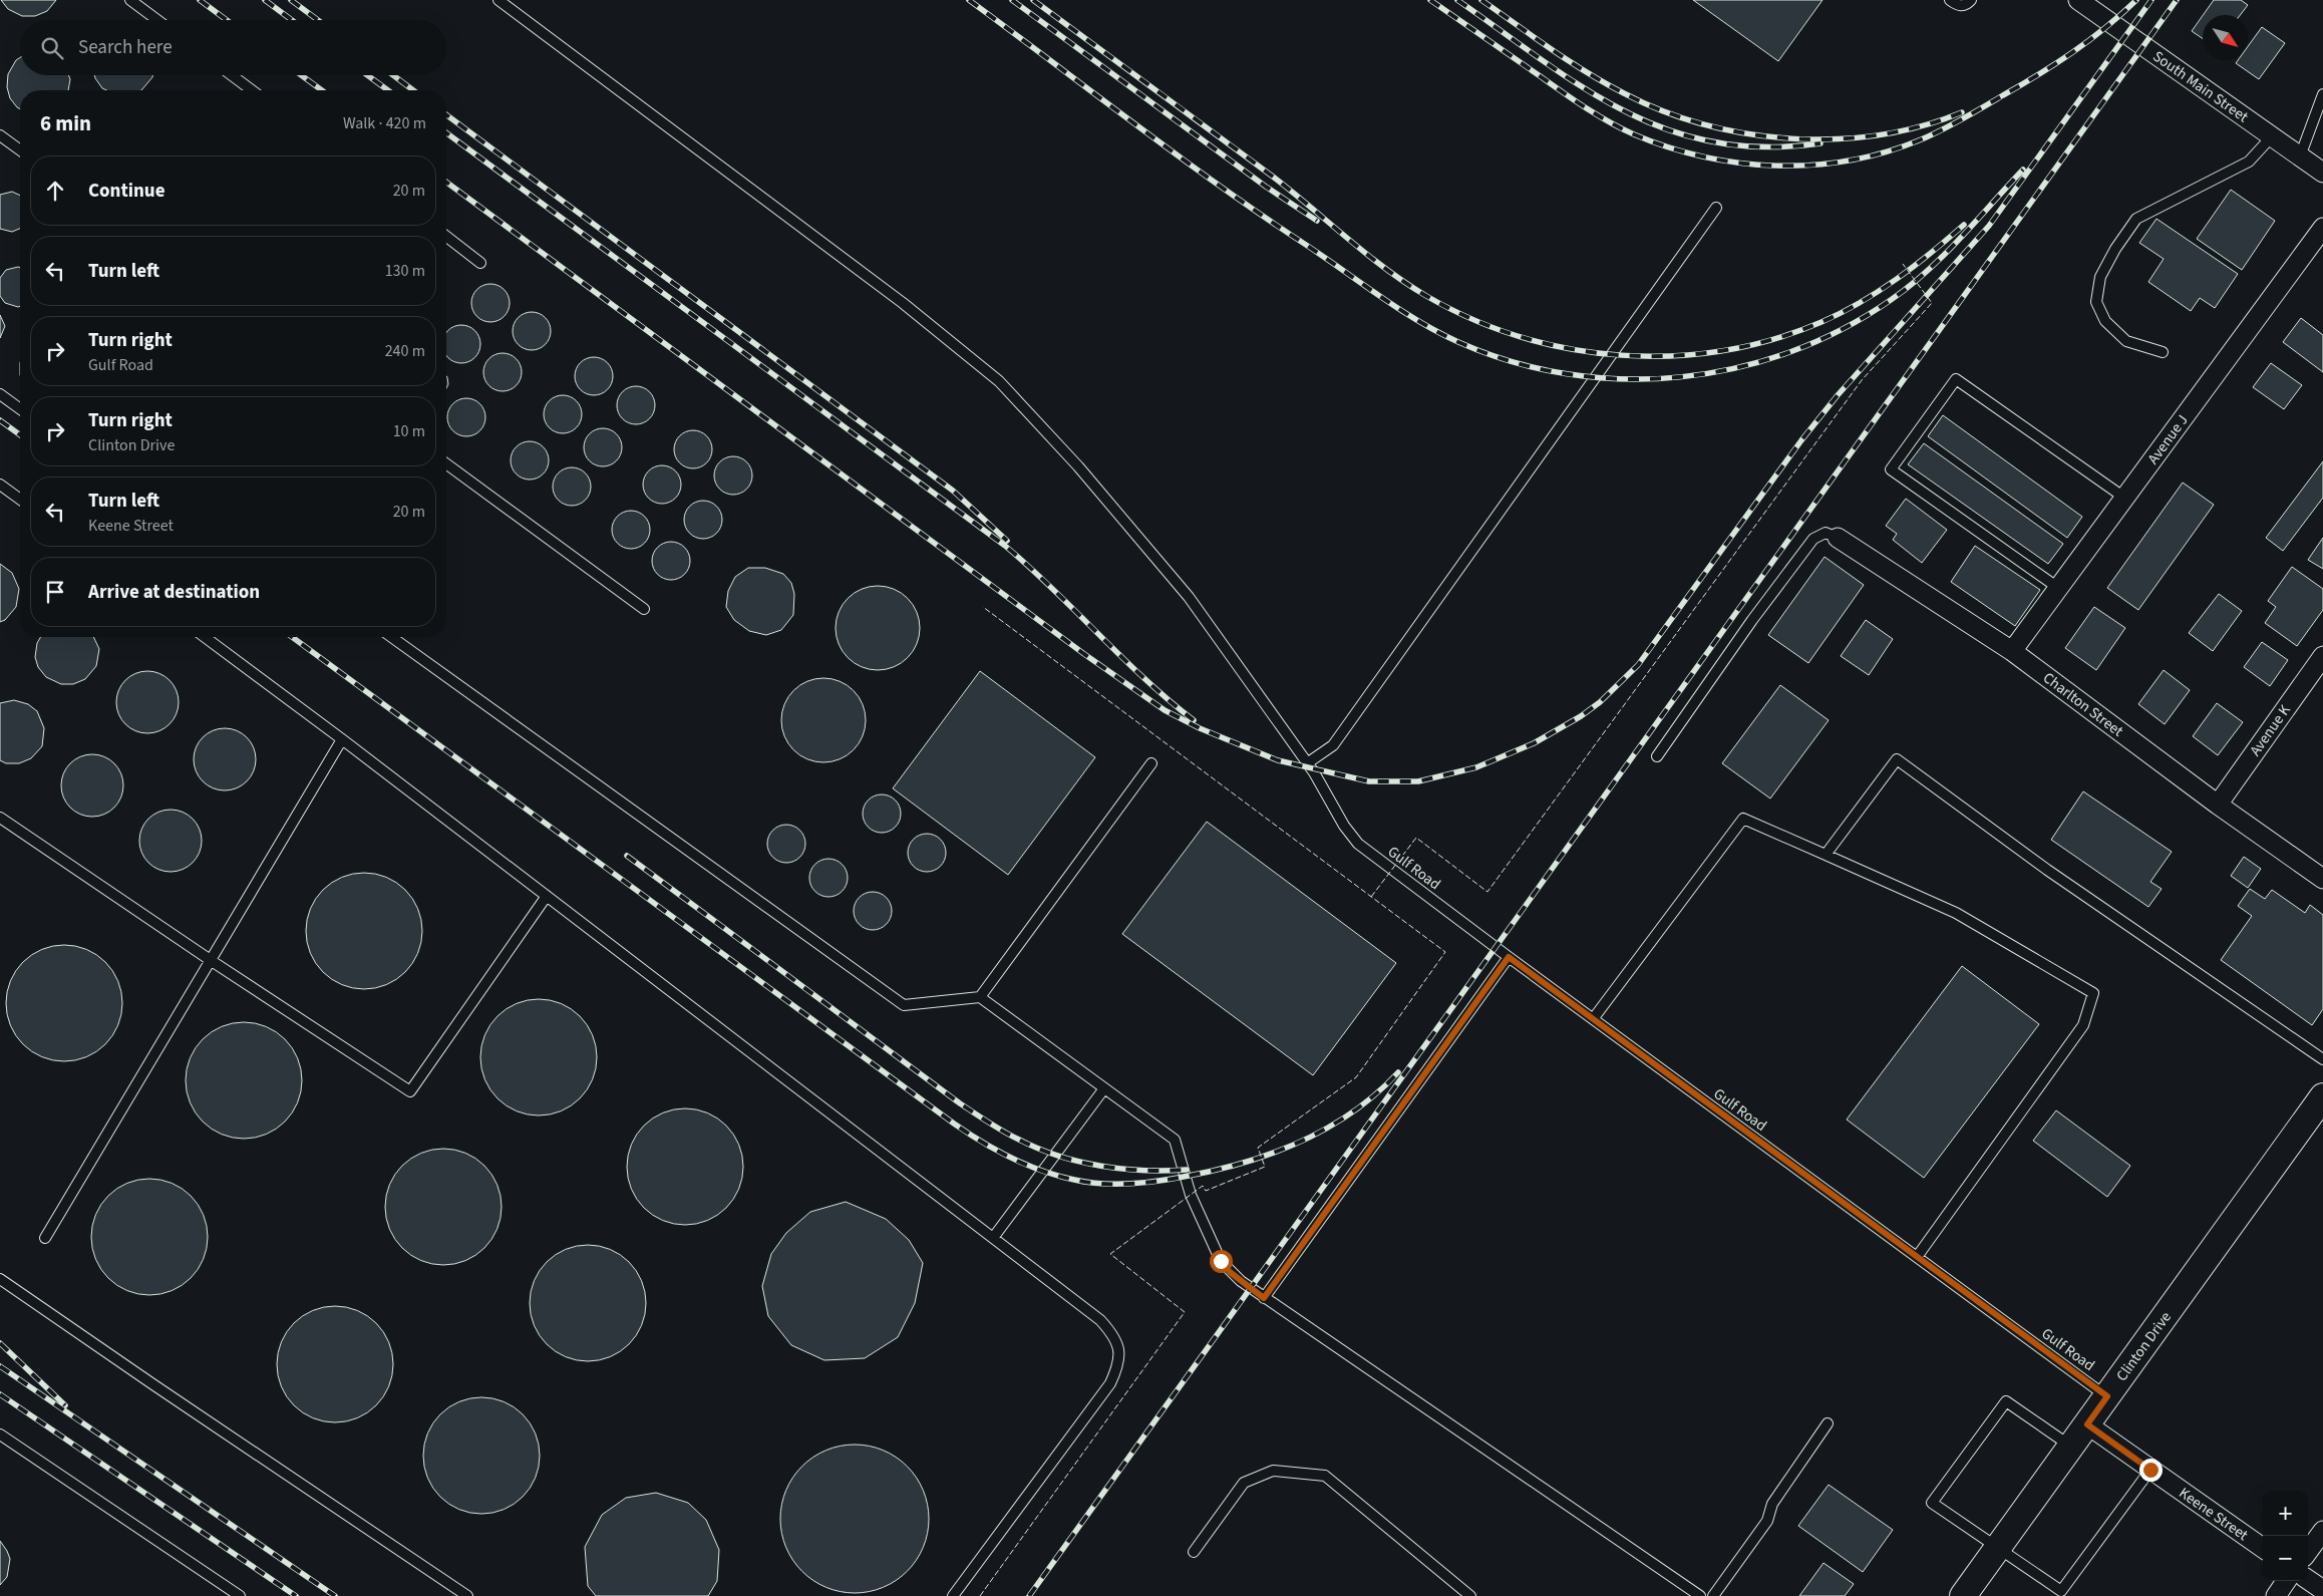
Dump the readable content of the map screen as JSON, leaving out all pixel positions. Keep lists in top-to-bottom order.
{
  "streets": {
    "main road": ["Clinton Drive"],
    "street": [
      "South Main Street",
      "Avenue J",
      "Charlton Street",
      "Avenue K",
      "Keene Street"
    ],
    "lane": ["Gulf Road"]
  },
  "crossings": [
    ["Avenue J", "Charlton Street"],
    ["Charlton Street", "Avenue K"],
    ["Gulf Road", "Clinton Drive"],
    ["Clinton Drive", "Keene Street"]
  ],
  "north": "bottom right",
  "page": {
    "search": "Search here",
    "heading": ["6 min", "Walk · 420 m"],
    "list": [
      ["Continue", "20 m"],
      ["Turn left", "130 m"],
      ["Turn right", "Gulf Road", "240 m"],
      ["Turn right", "Clinton Drive", "10 m"],
      ["Turn left", "Keene Street", "20 m"],
      "Arrive at destination"
    ],
    "map_buttons": ["+", "−"]
  }
}
